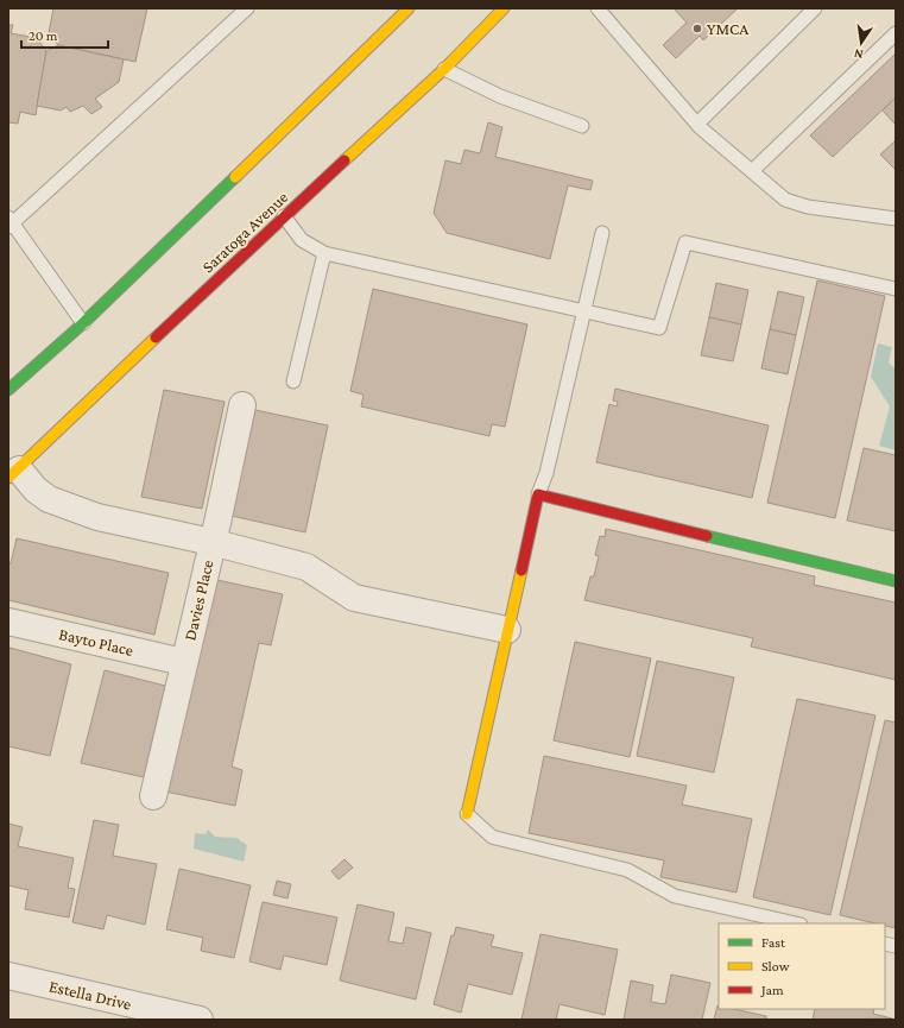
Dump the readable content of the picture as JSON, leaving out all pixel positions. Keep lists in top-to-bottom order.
{
  "streets": {
    "main road": ["Saratoga Avenue"],
    "street": ["Davies Place", "Bayto Place", "Estella Drive"]
  },
  "crossings": [
    ["Davies Place", "Bayto Place"]
  ],
  "places": ["YMCA"],
  "legend": ["Fast", "Slow", "Jam"],
  "scale_bar": "20 m",
  "north": "bottom"
}
